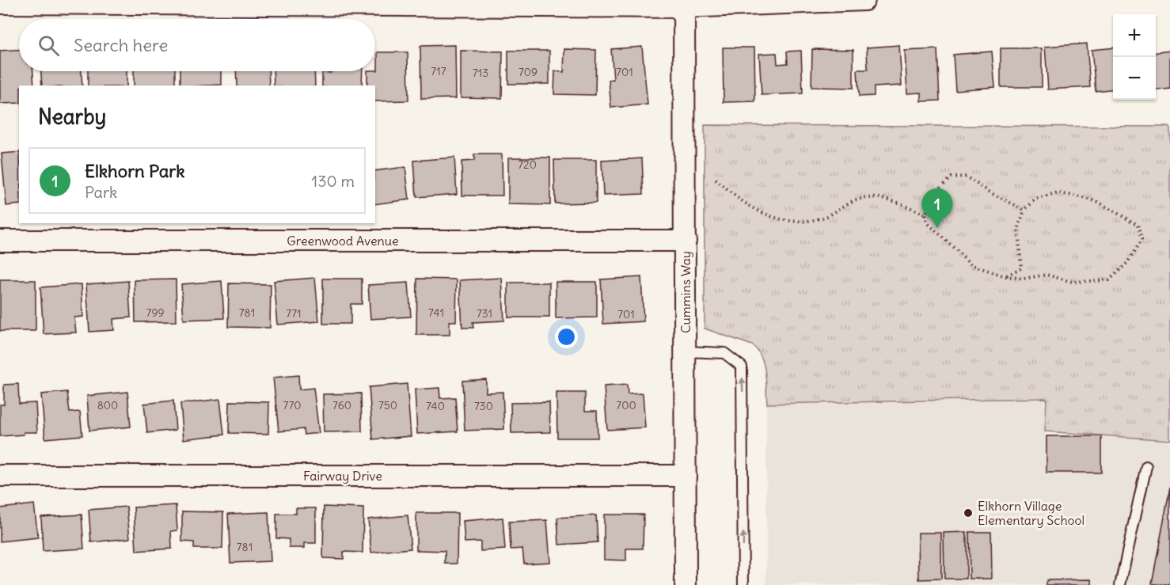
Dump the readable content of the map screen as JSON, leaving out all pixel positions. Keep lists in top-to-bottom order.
{
  "streets": {
    "street": ["Greenwood Avenue", "Cummins Way", "Fairway Drive"]
  },
  "crossings": [
    ["Greenwood Avenue", "Cummins Way"],
    ["Cummins Way", "Fairway Drive"]
  ],
  "places": ["Elkhorn Village Elementary School"],
  "house_numbers": [
    "717",
    "709",
    "701",
    "713",
    "720",
    "799",
    "781",
    "741",
    "771",
    "731",
    "701",
    "800",
    "770",
    "760",
    "750",
    "700",
    "740",
    "730",
    "781"
  ],
  "page": {
    "map_buttons": ["+", "−"],
    "search": "Search here",
    "heading": "Nearby",
    "list": [
      {
        "mark": "1",
        "name": "Elkhorn Park",
        "note": "Park",
        "value": "130 m"
      }
    ],
    "pins": "1"
  }
}
